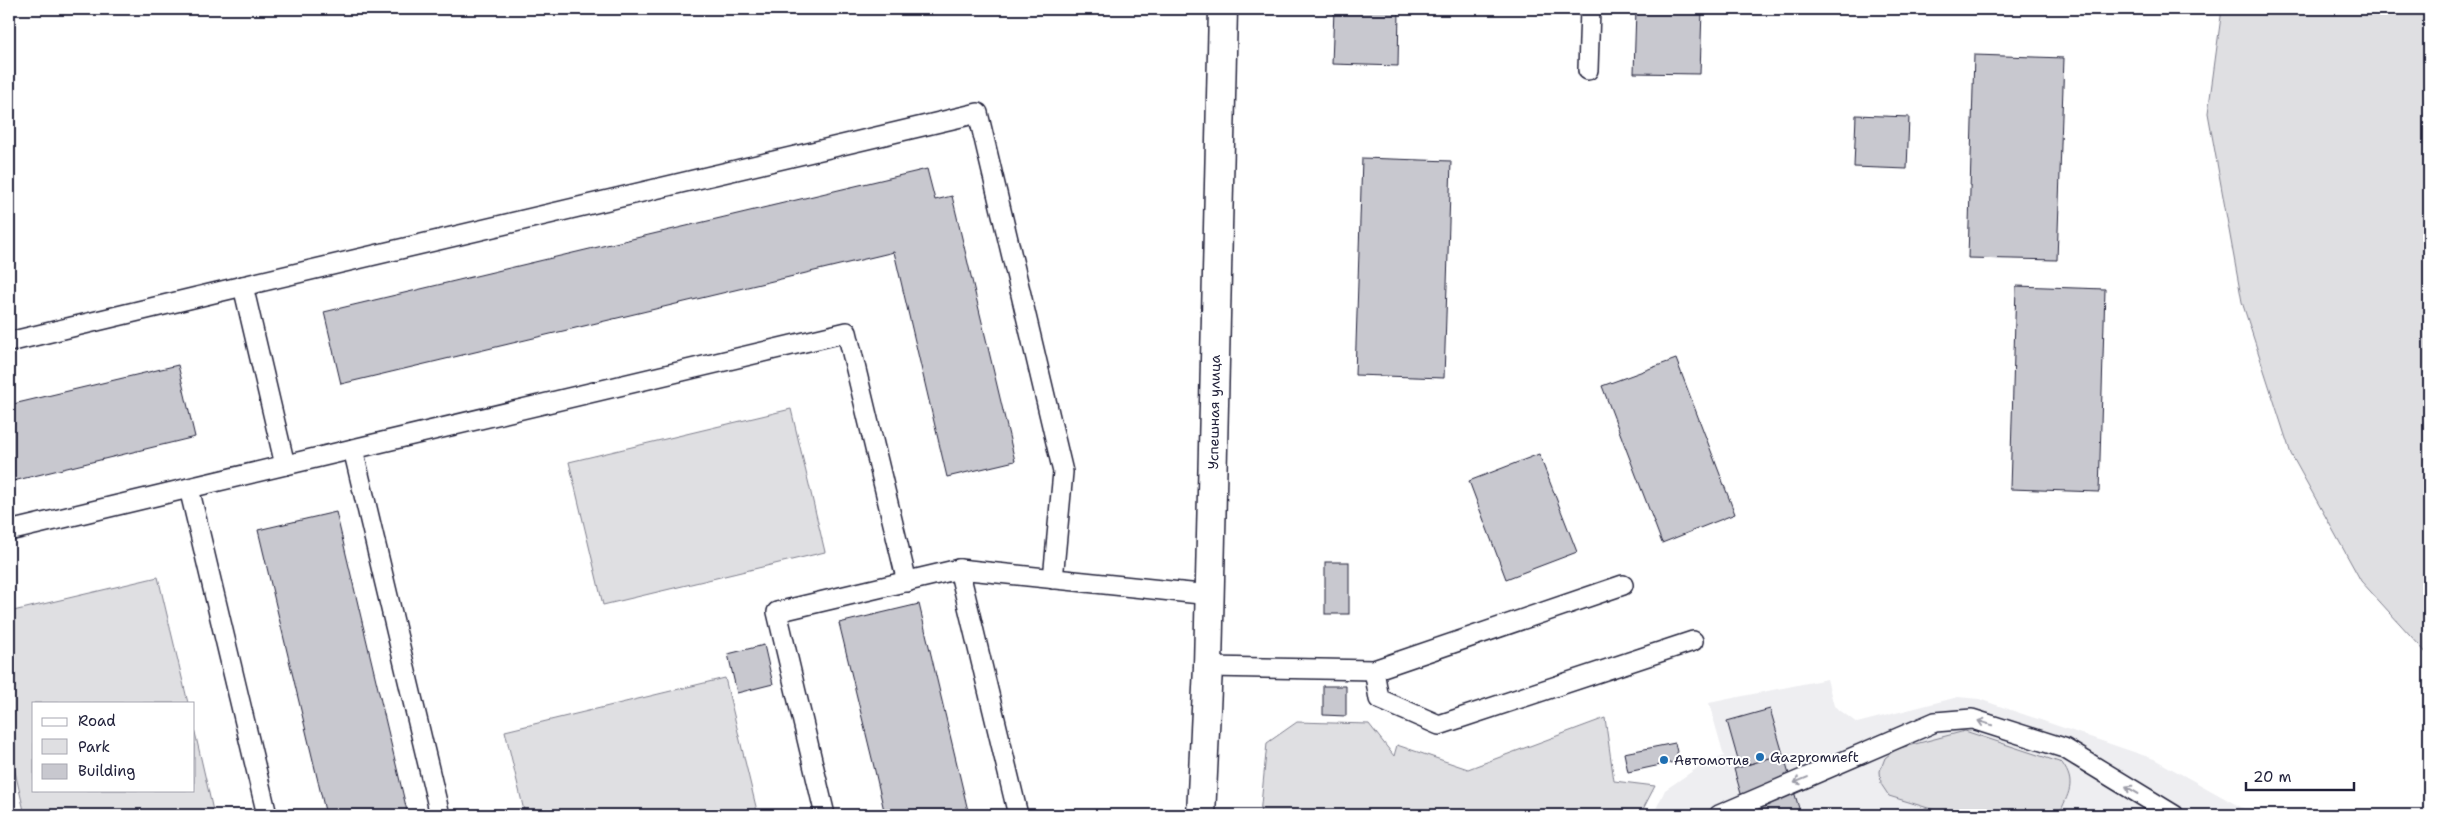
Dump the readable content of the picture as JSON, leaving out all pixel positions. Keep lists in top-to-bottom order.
{
  "streets": {
    "street": ["Успешная улица"]
  },
  "places": ["Gazpromneft", "Автомотив"],
  "legend": ["Road", "Park", "Building"],
  "scale_bar": "20 m"
}
